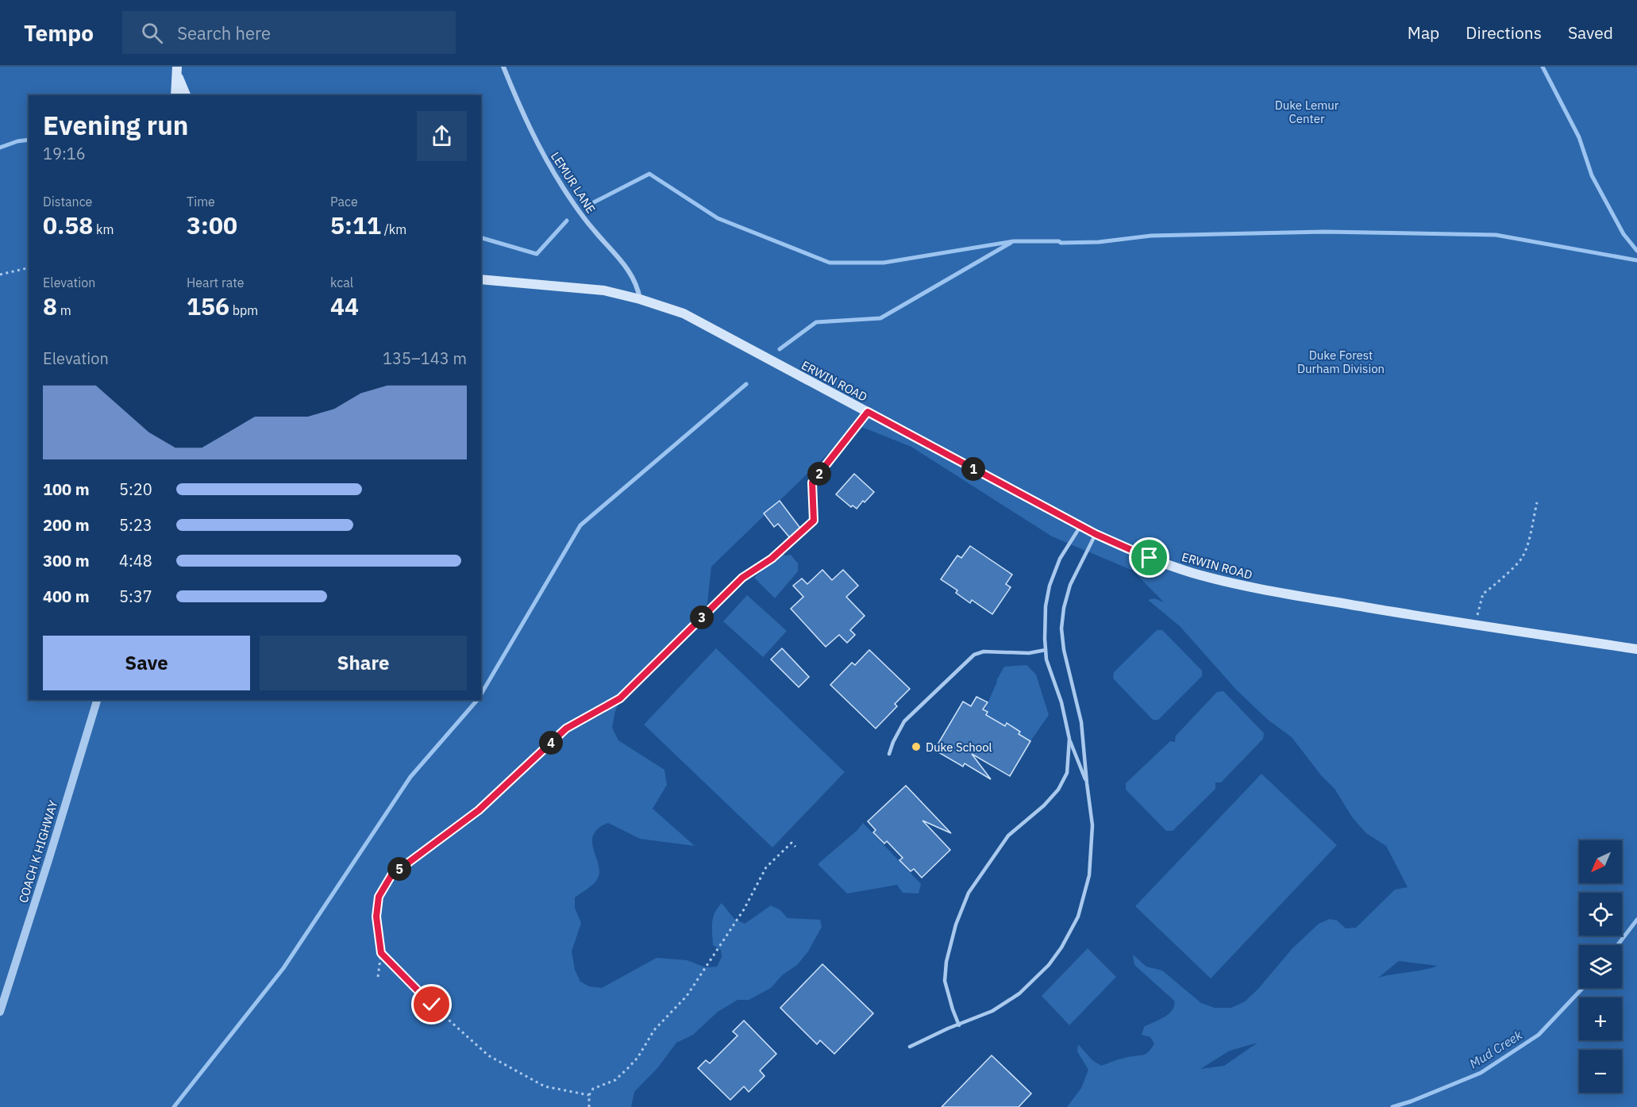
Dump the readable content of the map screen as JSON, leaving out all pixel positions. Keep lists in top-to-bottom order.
{
  "streets": {
    "main road": ["ERWIN ROAD"],
    "street": ["LEMUR LANE", "COACH K HIGHWAY"]
  },
  "crossings": [
    ["LEMUR LANE", "ERWIN ROAD"]
  ],
  "water": ["Mud Creek"],
  "parks": ["Duke Lemur Center", "Duke Forest Durham Division"],
  "places": ["Duke School"],
  "north": "bottom left",
  "page": {
    "header": "Tempo",
    "search": "Search here",
    "nav": ["Map", "Directions", "Saved"],
    "heading": ["Evening run", "19:16"],
    "stats": [
      ["Distance", "0.58 km"],
      ["Time", "3:00"],
      ["Pace", "5:11 /km"],
      ["Elevation", "8 m"],
      ["Heart rate", "156 bpm"],
      ["kcal", "44"]
    ],
    "chart": ["Elevation", "135–143 m"],
    "pins": [
      "1",
      "2",
      "3",
      "4",
      "5"
    ],
    "list": [
      {
        "name": "100 m",
        "note": "5:20"
      },
      {
        "name": "200 m",
        "note": "5:23"
      },
      {
        "name": "300 m",
        "note": "4:48"
      },
      {
        "name": "400 m",
        "note": "5:37"
      }
    ],
    "buttons": ["Save", "Share"],
    "map_buttons": ["+", "−"]
  }
}
